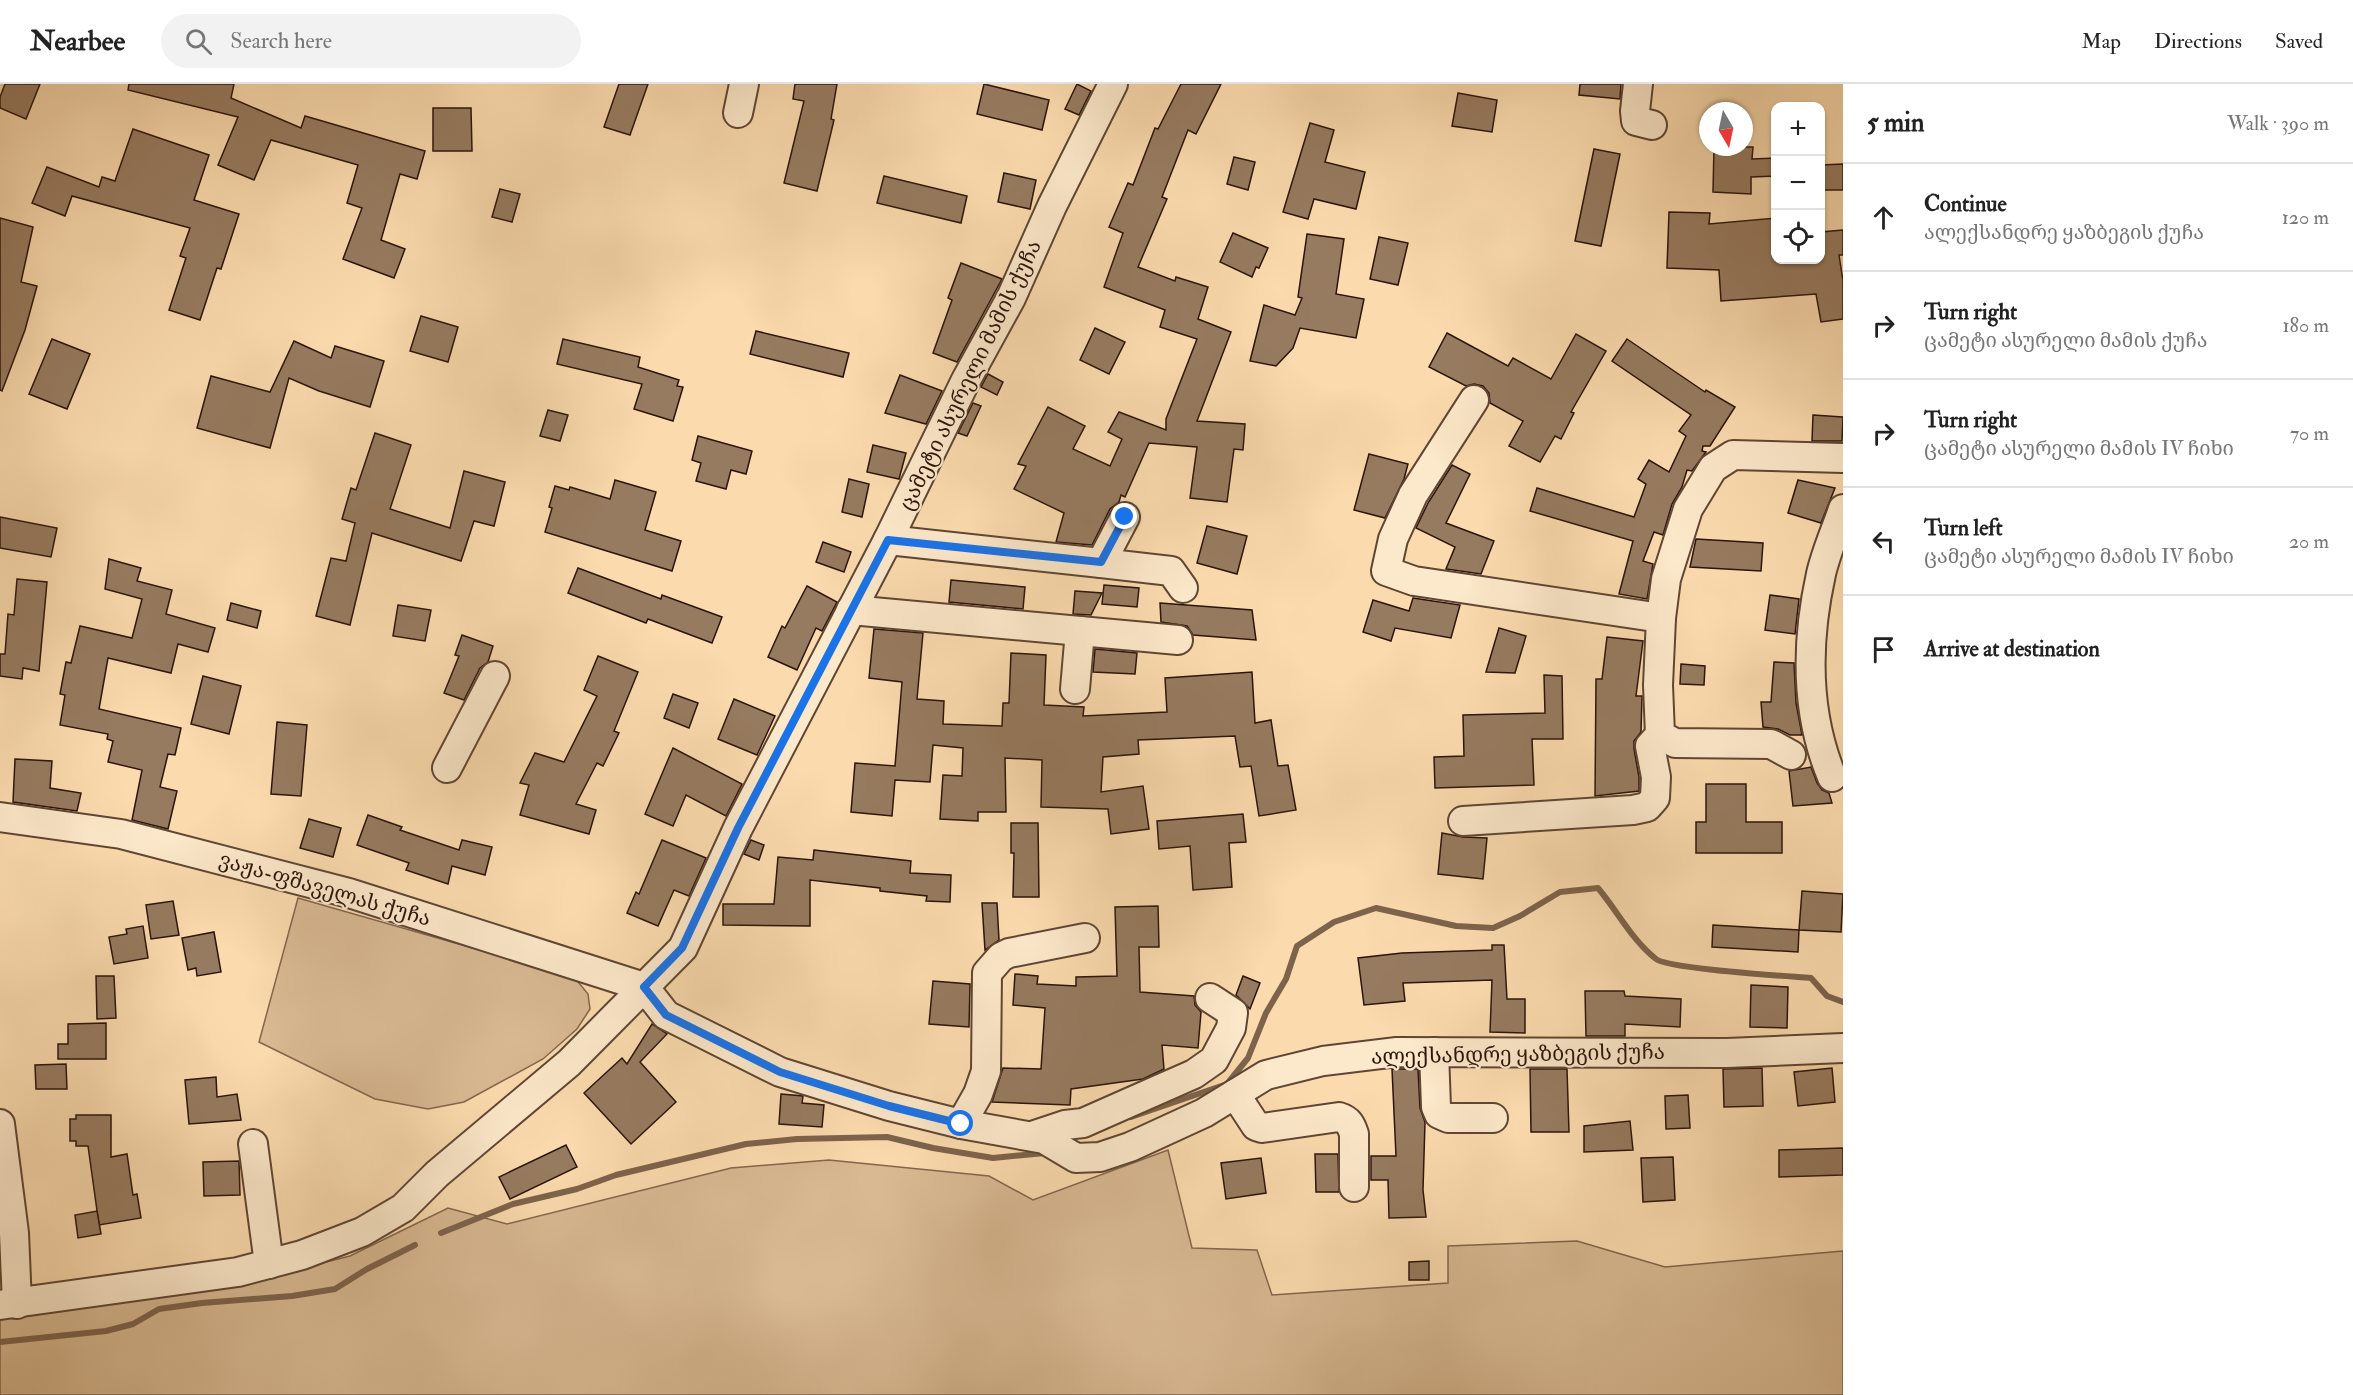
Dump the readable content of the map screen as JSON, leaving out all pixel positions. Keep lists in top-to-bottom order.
{
  "streets": {
    "street": ["ცამეტი ასურელი მამის ქუჩა", "ვაჟა-ფშაველას ქუჩა", "ალექსანდრე ყაზბეგის ქუჩა"]
  },
  "crossings": [
    ["ცამეტი ასურელი მამის ქუჩა", "ვაჟა-ფშაველას ქუჩა"],
    ["ცამეტი ასურელი მამის ქუჩა", "ალექსანდრე ყაზბეგის ქუჩა"],
    ["ვაჟა-ფშაველას ქუჩა", "ალექსანდრე ყაზბეგის ქუჩა"]
  ],
  "north": "bottom",
  "page": {
    "header": "Nearbee",
    "search": "Search here",
    "nav": ["Map", "Directions", "Saved"],
    "heading": ["5 min", "Walk · 390 m"],
    "map_buttons": ["+", "−"],
    "list": [
      ["Continue", "ალექსანდრე ყაზბეგის ქუჩა", "120 m"],
      ["Turn right", "ცამეტი ასურელი მამის ქუჩა", "180 m"],
      ["Turn right", "ცამეტი ასურელი მამის IV ჩიხი", "70 m"],
      ["Turn left", "ცამეტი ასურელი მამის IV ჩიხი", "20 m"],
      "Arrive at destination"
    ]
  }
}
